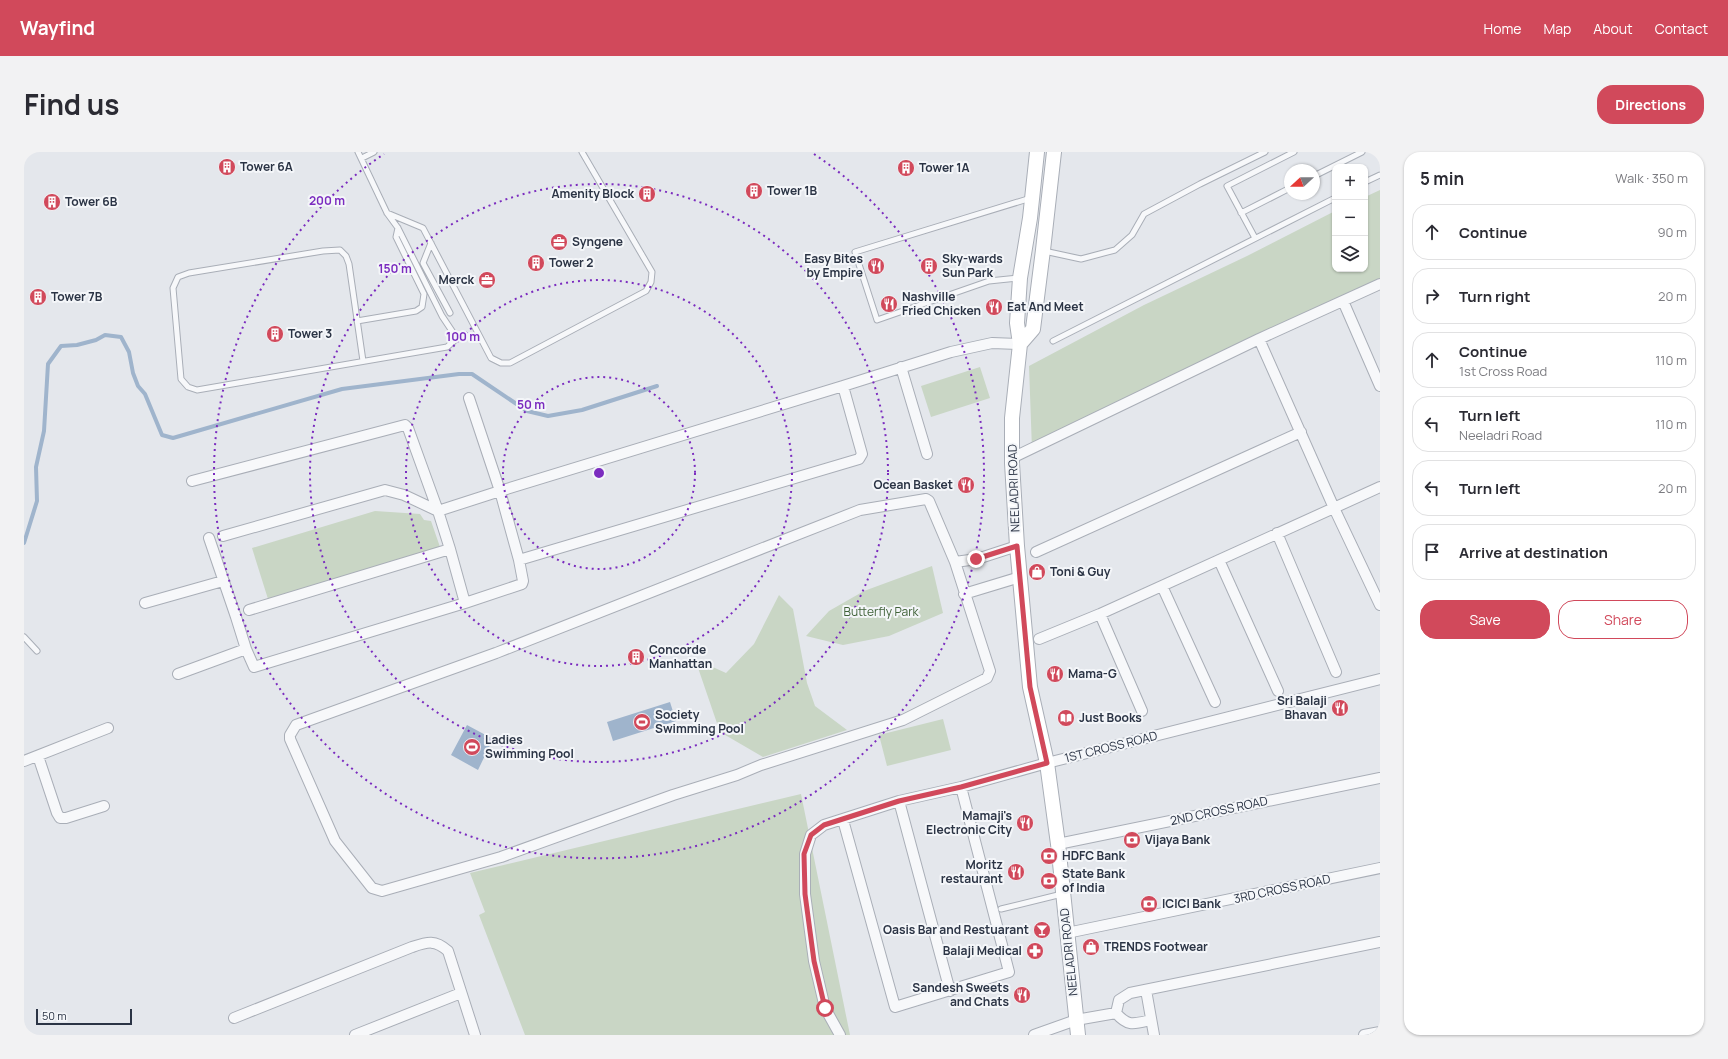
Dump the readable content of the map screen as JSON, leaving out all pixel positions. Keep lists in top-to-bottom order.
{
  "streets": {
    "main road": ["NEELADRI ROAD"],
    "street": ["1ST CROSS ROAD", "2ND CROSS ROAD", "3RD CROSS ROAD"]
  },
  "crossings": [
    ["NEELADRI ROAD", "1ST CROSS ROAD"],
    ["NEELADRI ROAD", "2ND CROSS ROAD"],
    ["NEELADRI ROAD", "3RD CROSS ROAD"]
  ],
  "parks": ["Butterfly Park"],
  "places": {
    "building": [
      "Tower 6A",
      "Tower 1A",
      "Tower 1B",
      "Amenity Block",
      "Tower 6B",
      "Tower 2",
      "Sky-wards Sun Park",
      "Tower 7B",
      "Tower 3",
      "Concorde Manhattan"
    ],
    "office": ["Syngene", "Merck"],
    "restaurant": [
      "Easy Bites by Empire",
      "Nashville Fried Chicken",
      "Eat And Meet",
      "Ocean Basket",
      "Mama-G",
      "Sri Balaji Bhavan",
      "Mamaji's Electronic City",
      "Moritz restaurant",
      "Sandesh Sweets and Chats"
    ],
    "shop": ["Toni & Guy", "TRENDS Footwear"],
    "library": ["Just Books"],
    "sports": ["Society Swimming Pool", "Ladies Swimming Pool"],
    "bank": [
      "Vijaya Bank",
      "HDFC Bank",
      "State Bank of India",
      "ICICI Bank"
    ],
    "bar": ["Oasis Bar and Restuarant"],
    "pharmacy": ["Balaji Medical"]
  },
  "scale_bar": "50 m",
  "north": "left",
  "page": {
    "header": "Wayfind",
    "nav": [
      "Home",
      "Map",
      "About",
      "Contact"
    ],
    "title": "Find us",
    "buttons": [
      "Directions",
      ["Save", "Share"]
    ],
    "heading": ["5 min", "Walk · 350 m"],
    "map_buttons": ["+", "−"],
    "list": [
      ["Continue", "90 m"],
      ["Turn right", "20 m"],
      ["Continue", "1st Cross Road", "110 m"],
      ["Turn left", "Neeladri Road", "110 m"],
      ["Turn left", "20 m"],
      "Arrive at destination"
    ],
    "scale": "50 m"
  },
  "rings": [
    "200 m",
    "150 m",
    "100 m",
    "50 m"
  ]
}
